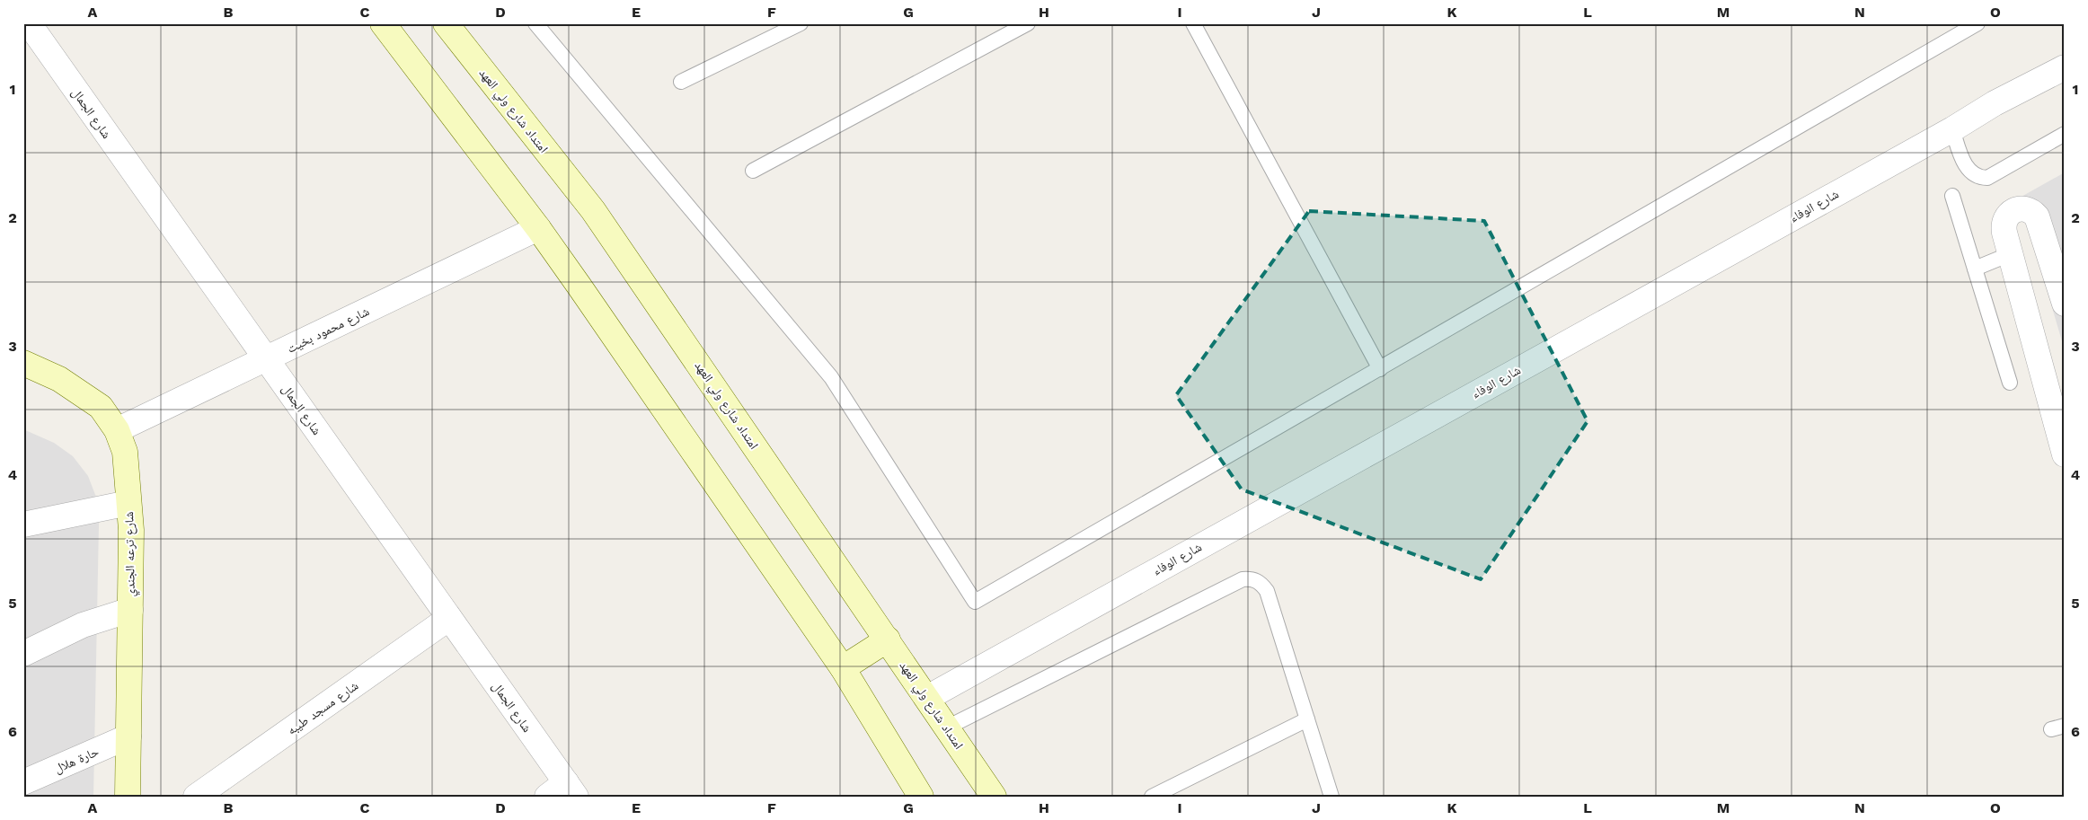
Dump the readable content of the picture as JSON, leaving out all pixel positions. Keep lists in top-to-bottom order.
{
  "streets": {
    "main road": ["امتداد شارع ولي العهد", "شارع ترعه الجندي"],
    "street": [
      "شارع الجمال",
      "شارع الوفاء",
      "شارع محمود بخيت",
      "شارع مسجد طيبه",
      "حارة هلال"
    ]
  },
  "crossings": [
    ["امتداد شارع ولي العهد", "شارع الوفاء"],
    ["شارع الجمال", "شارع محمود بخيت"],
    ["شارع الجمال", "شارع مسجد طيبه"],
    ["شارع محمود بخيت", "شارع ترعه الجندي"],
    ["شارع ترعه الجندي", "حارة هلال"]
  ],
  "grid": {
    "columns": [
      "A",
      "B",
      "C",
      "D",
      "E",
      "F",
      "G",
      "H",
      "I",
      "J",
      "K",
      "L",
      "M",
      "N",
      "O"
    ],
    "rows": [
      "1",
      "2",
      "3",
      "4",
      "5",
      "6"
    ]
  }
}
